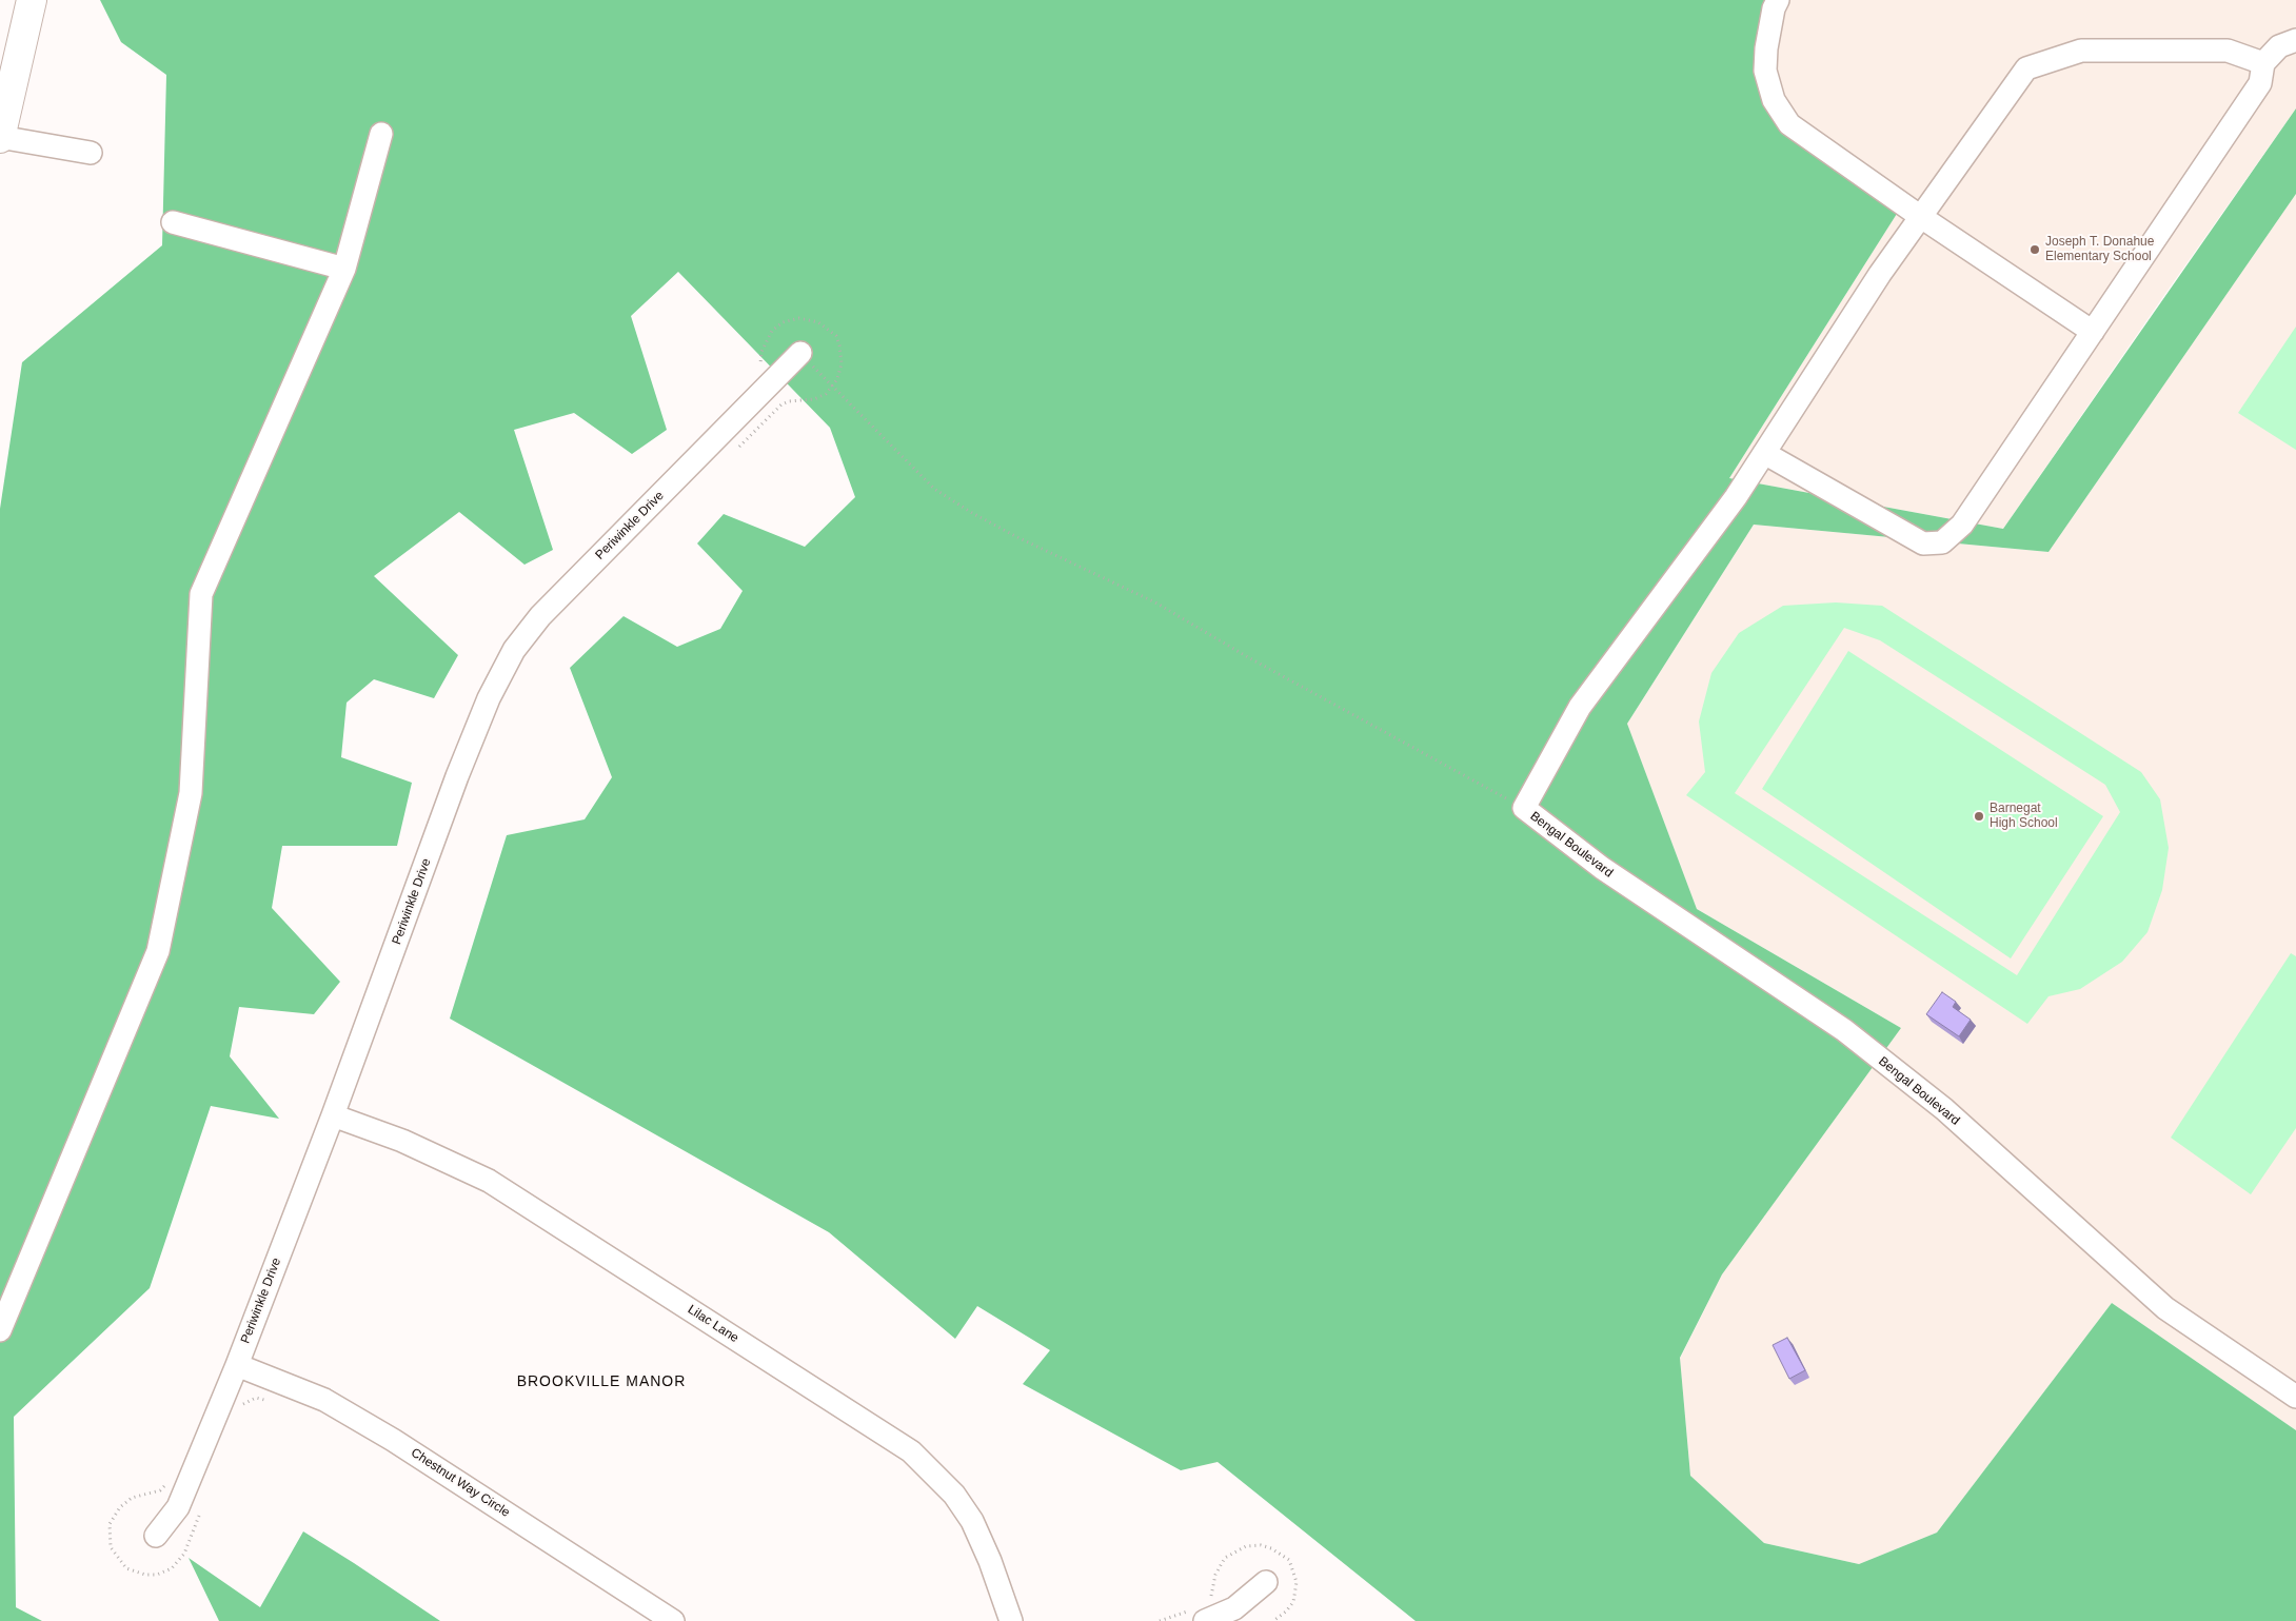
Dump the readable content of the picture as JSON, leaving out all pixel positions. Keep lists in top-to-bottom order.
{
  "streets": {
    "street": [
      "Periwinkle Drive",
      "Bengal Boulevard",
      "Lilac Lane",
      "Chestnut Way Circle"
    ]
  },
  "crossings": [
    ["Periwinkle Drive", "Lilac Lane"],
    ["Periwinkle Drive", "Chestnut Way Circle"]
  ],
  "districts": ["BROOKVILLE MANOR"],
  "places": ["Joseph T. Donahue Elementary School", "Barnegat High School"]
}
